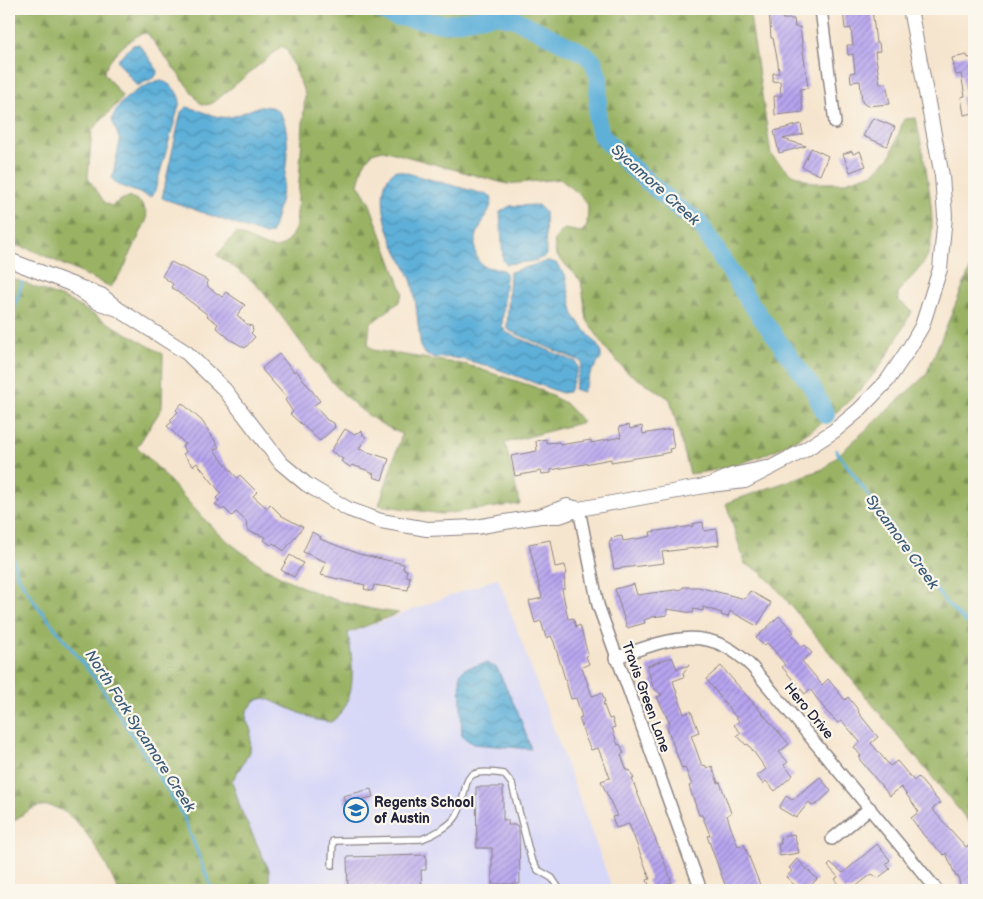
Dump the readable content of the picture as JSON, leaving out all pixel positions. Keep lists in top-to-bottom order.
{
  "streets": {
    "street": ["Travis Green Lane", "Hero Drive"]
  },
  "crossings": [
    ["Travis Green Lane", "Hero Drive"]
  ],
  "water": ["Sycamore Creek", "North Fork Sycamore Creek"],
  "places": {
    "school or university": ["Regents School of Austin"]
  }
}
